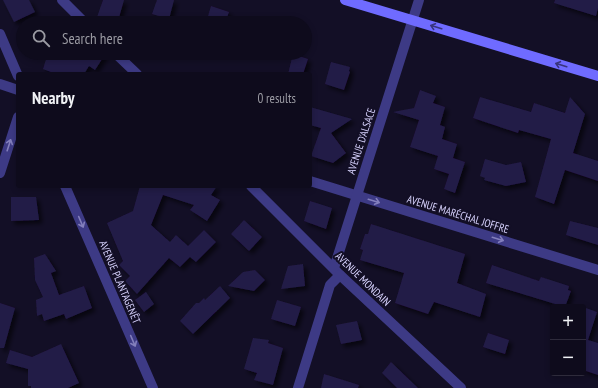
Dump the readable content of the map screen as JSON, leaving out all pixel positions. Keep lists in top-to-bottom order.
{
  "streets": {
    "street": [
      "AVENUE D'ALSACE",
      "AVENUE MARÉCHAL JOFFRE",
      "AVENUE MONDAIN",
      "AVENUE PLANTAGENÊT"
    ]
  },
  "crossings": [
    ["AVENUE D'ALSACE", "AVENUE MARÉCHAL JOFFRE"],
    ["AVENUE D'ALSACE", "AVENUE MONDAIN"]
  ],
  "one_way": ["AVENUE MARÉCHAL JOFFRE", "AVENUE PLANTAGENÊT"],
  "page": {
    "search": "Search here",
    "heading": ["Nearby", "0 results"],
    "map_buttons": ["+", "−"]
  }
}
